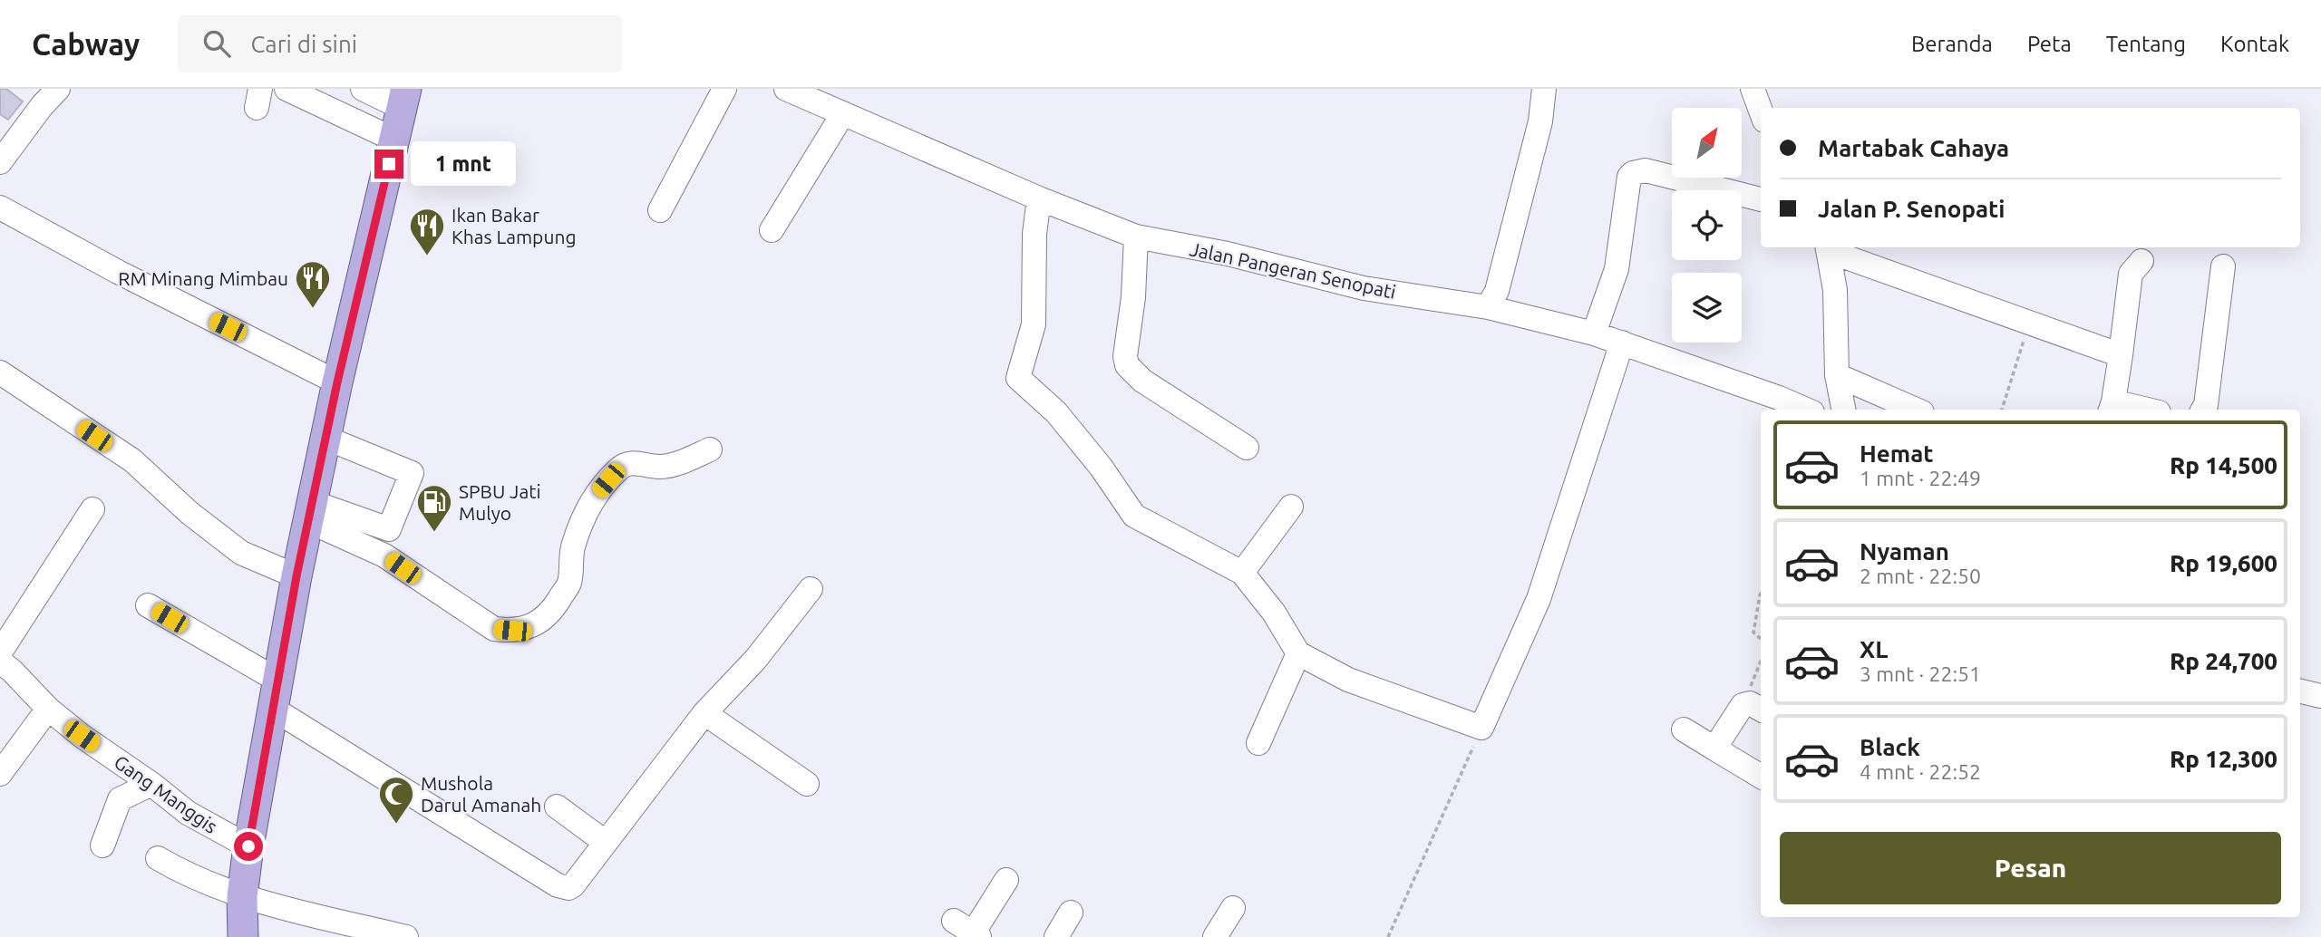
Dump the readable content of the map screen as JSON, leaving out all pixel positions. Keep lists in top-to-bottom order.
{
  "streets": {
    "street": ["Jalan Pangeran Senopati", "Gang Manggis"]
  },
  "places": {
    "restaurant": ["Ikan Bakar Khas Lampung", "RM Minang Mimbau"],
    "fuel station": ["SPBU Jati Mulyo"],
    "mosque": ["Mushola Darul Amanah"]
  },
  "north": "top right",
  "page": {
    "header": "Cabway",
    "search": "Cari di sini",
    "nav": [
      "Beranda",
      "Peta",
      "Tentang",
      "Kontak"
    ],
    "banner": ["Martabak Cahaya", "Jalan P. Senopati"],
    "bubble": "1 mnt",
    "list": [
      {
        "name": "Hemat",
        "note": "1 mnt · 22:49",
        "value": "Rp 14,500"
      },
      {
        "name": "Nyaman",
        "note": "2 mnt · 22:50",
        "value": "Rp 19,600"
      },
      {
        "name": "XL",
        "note": "3 mnt · 22:51",
        "value": "Rp 24,700"
      },
      {
        "name": "Black",
        "note": "4 mnt · 22:52",
        "value": "Rp 12,300"
      }
    ],
    "buttons": "Pesan"
  }
}
